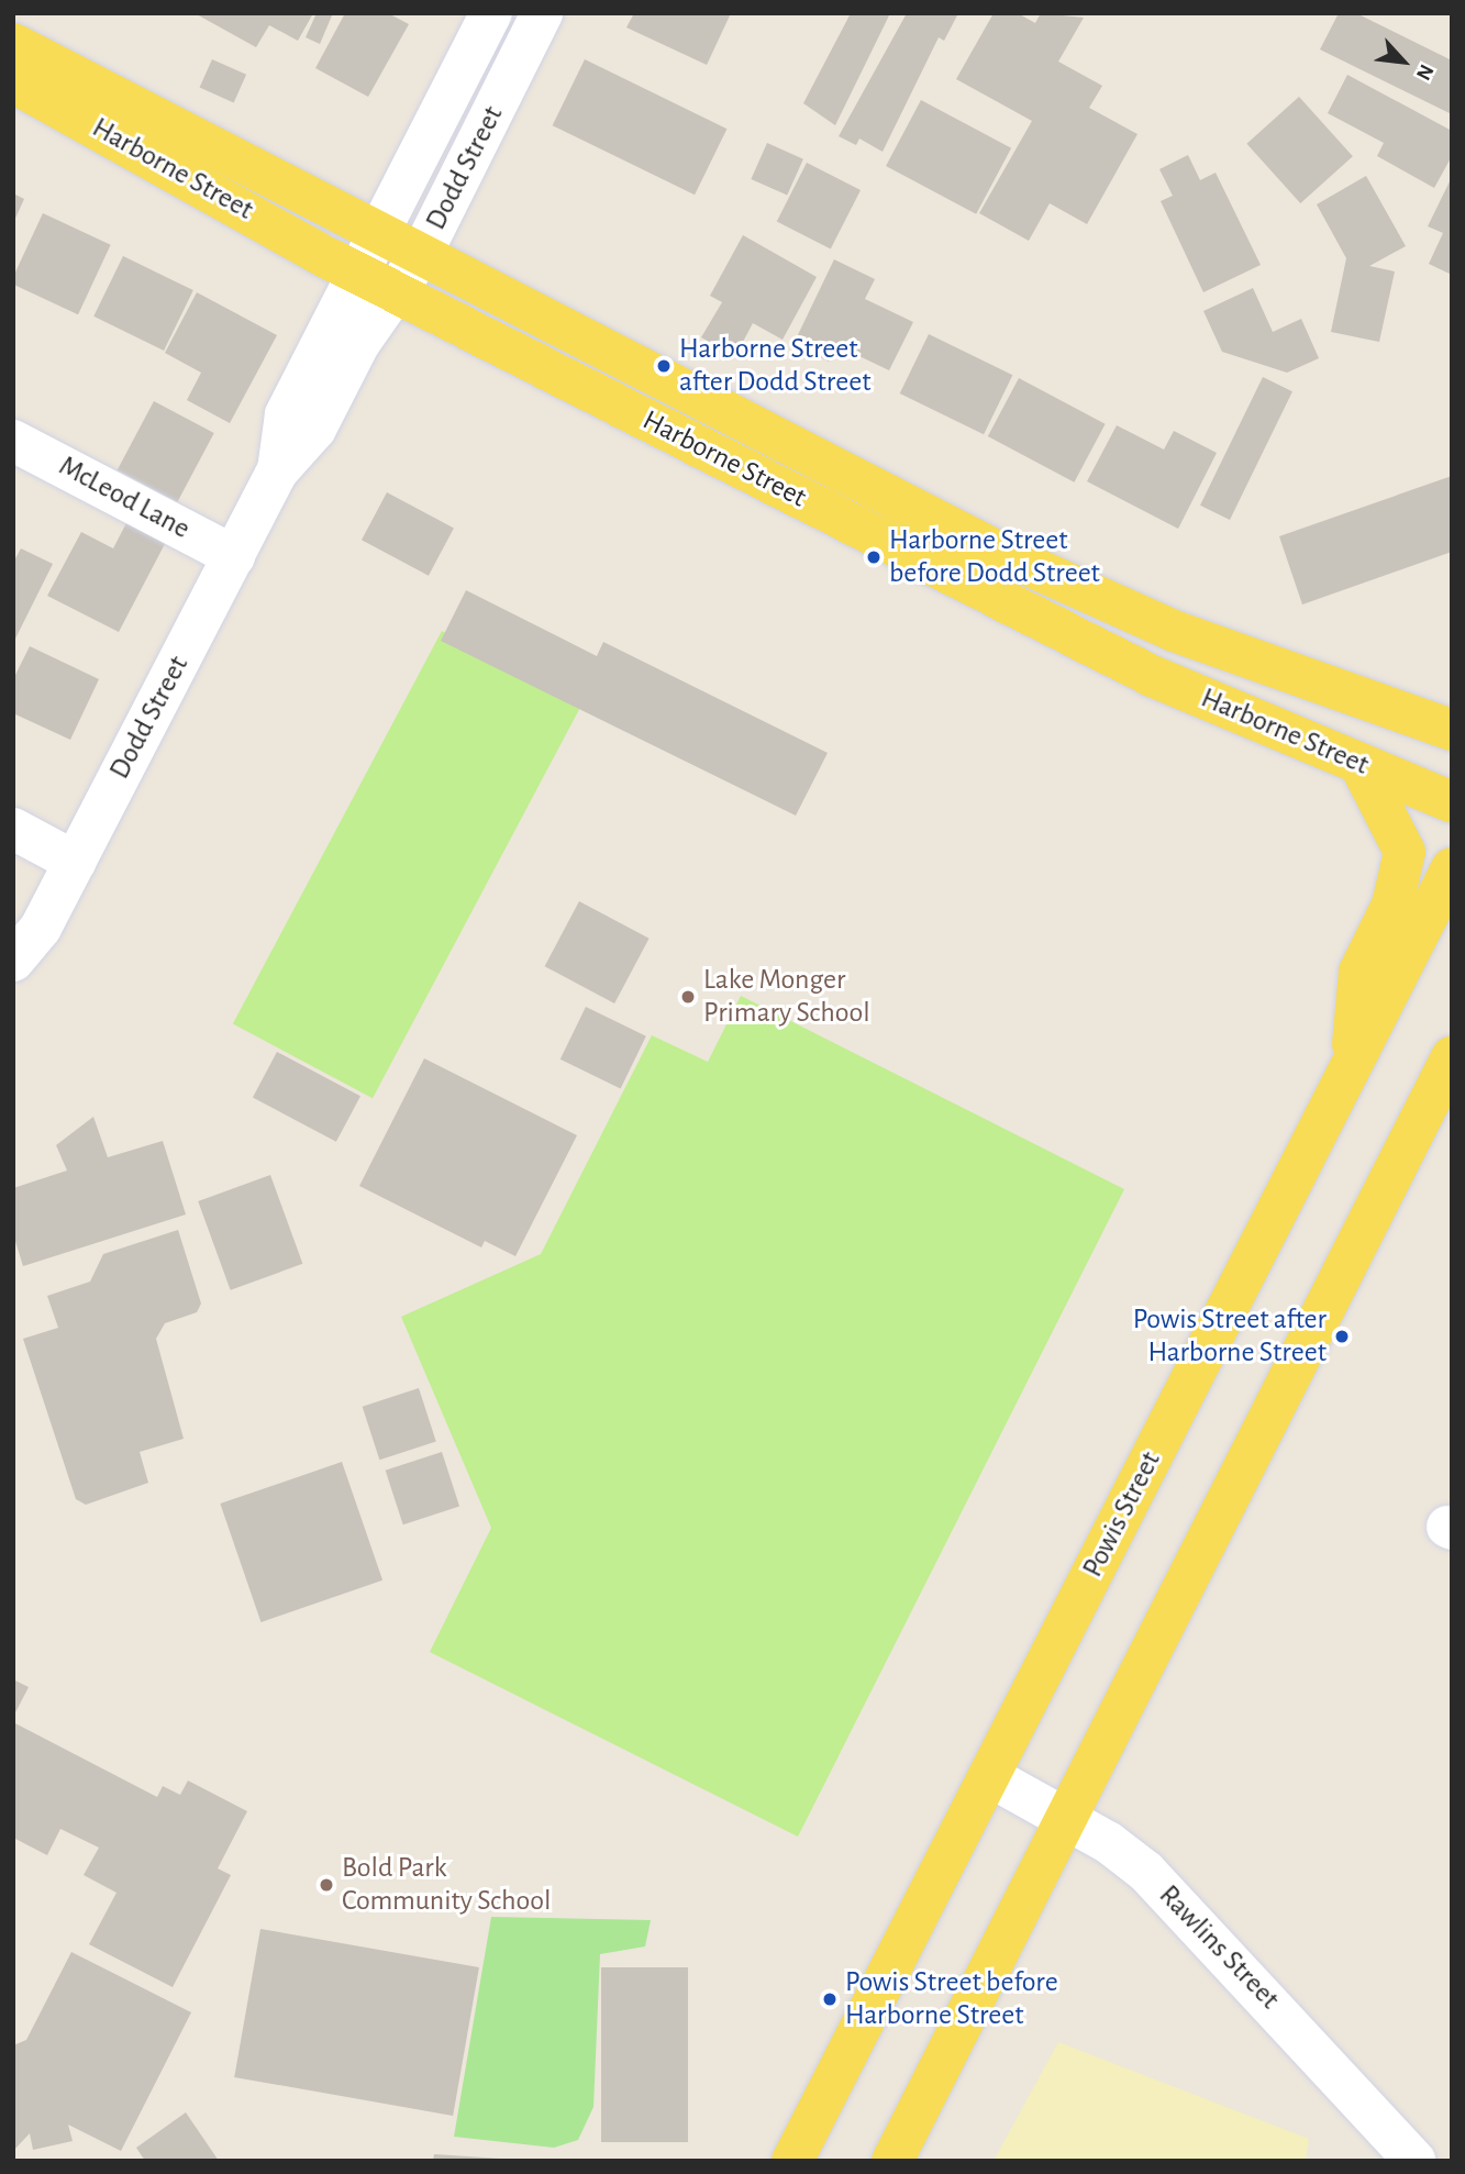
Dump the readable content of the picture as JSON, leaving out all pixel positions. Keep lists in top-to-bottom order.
{
  "streets": {
    "main road": ["Harborne Street", "Powis Street"],
    "street": ["Dodd Street", "McLeod Lane", "Rawlins Street"]
  },
  "crossings": [
    ["Dodd Street", "Harborne Street"],
    ["Dodd Street", "McLeod Lane"],
    ["Powis Street", "Rawlins Street"]
  ],
  "places": [
    "Harborne Street after Dodd Street",
    "Harborne Street before Dodd Street",
    "Lake Monger Primary School",
    "Powis Street after Harborne Street",
    "Bold Park Community School",
    "Powis Street before Harborne Street"
  ],
  "north": "bottom right"
}
